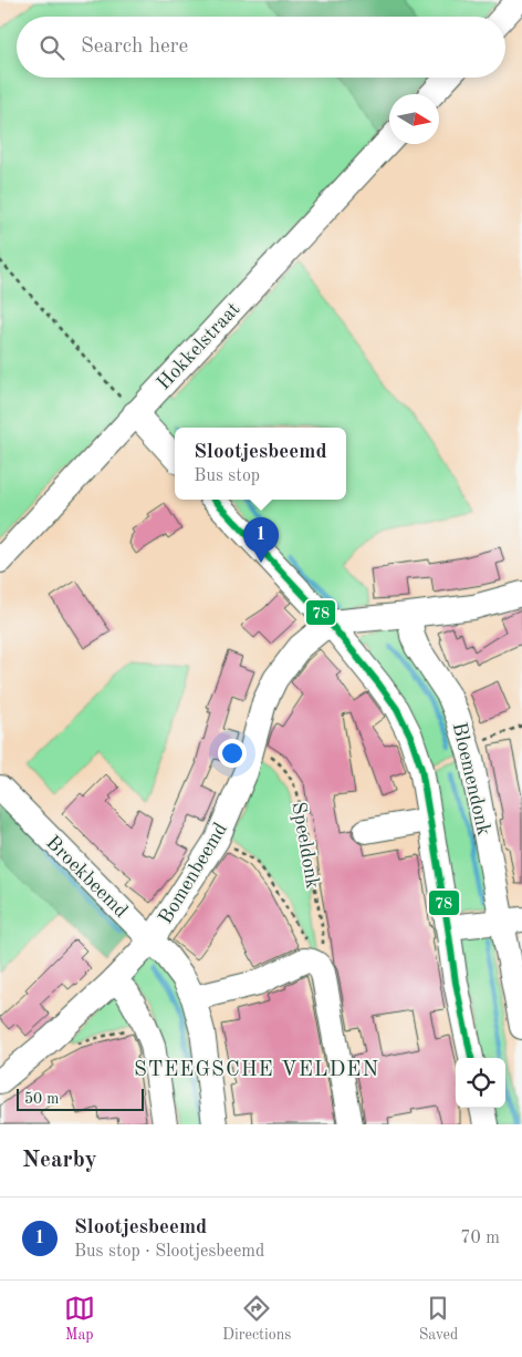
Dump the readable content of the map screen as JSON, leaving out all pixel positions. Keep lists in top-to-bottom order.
{
  "streets": {
    "street": [
      "Hokkelstraat",
      "Bloemendonk",
      "Bomenbeemd",
      "Broekbeemd"
    ],
    "path": ["Speeldonk"]
  },
  "crossings": [
    ["Speeldonk", "Bomenbeemd"],
    ["Bomenbeemd", "Broekbeemd"]
  ],
  "districts": ["STEEGSCHE VELDEN"],
  "lines": ["transit line 78"],
  "scale_bar": "50 m",
  "north": "right",
  "page": {
    "search": "Search here",
    "popup": ["Slootjesbeemd", "Bus stop"],
    "pins": "1",
    "scale": "50 m",
    "heading": "Nearby",
    "list": [
      {
        "mark": "1",
        "name": "Slootjesbeemd",
        "note": "Bus stop · Slootjesbeemd",
        "value": "70 m"
      }
    ],
    "nav": ["Map", "Directions", "Saved"]
  }
}
